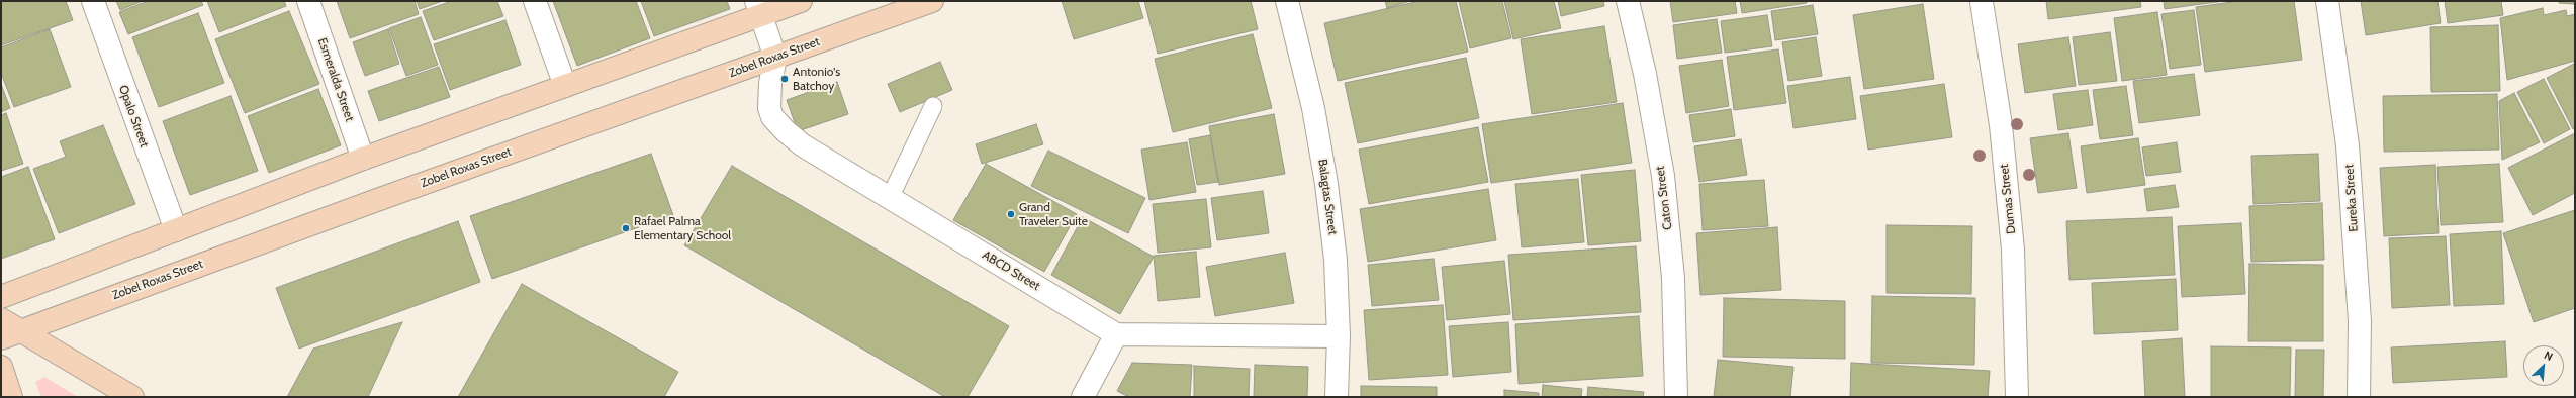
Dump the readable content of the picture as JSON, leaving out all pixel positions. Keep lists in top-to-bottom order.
{
  "streets": {
    "main road": ["Zobel Roxas Street"],
    "street": [
      "Esmeralda Street",
      "Opalo Street",
      "Balagtas Street",
      "Caton Street",
      "Eureka Street",
      "Dumas Street",
      "ABCD Street"
    ]
  },
  "crossings": [
    ["Zobel Roxas Street", "ABCD Street"]
  ],
  "places": ["Antonio's Batchoy", "Grand Traveler Suite", "Rafael Palma Elementary School"],
  "north": "top right"
}
